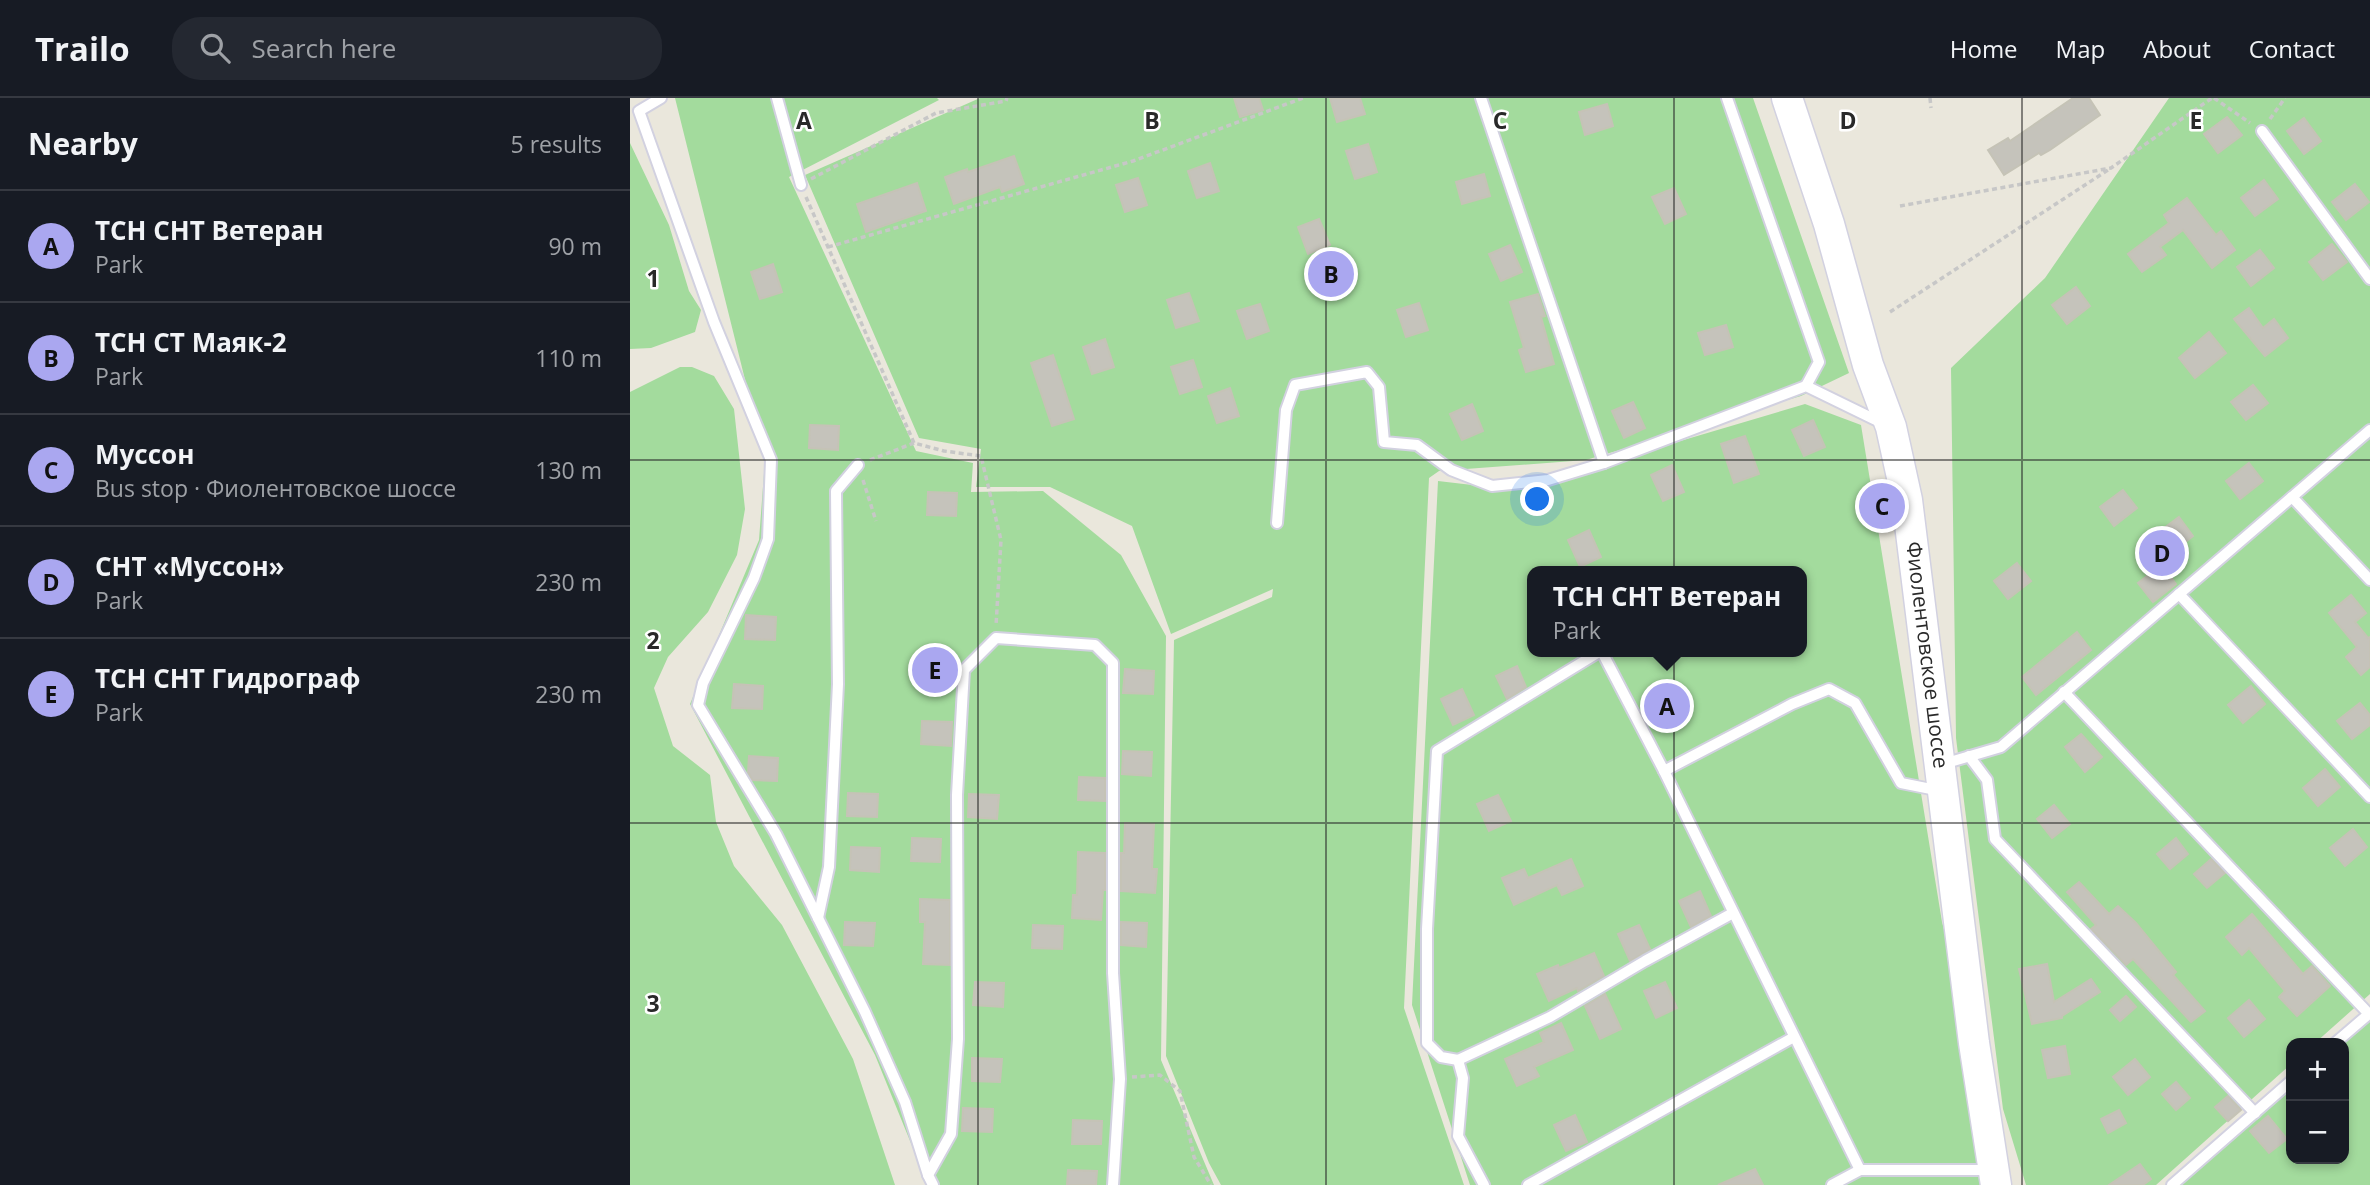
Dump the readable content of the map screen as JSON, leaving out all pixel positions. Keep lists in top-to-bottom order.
{
  "streets": {
    "main road": ["Фиолентовское шоссе"]
  },
  "page": {
    "header": "Trailo",
    "search": "Search here",
    "nav": [
      "Home",
      "Map",
      "About",
      "Contact"
    ],
    "heading": ["Nearby", "5 results"],
    "list": [
      {
        "mark": "A",
        "name": "ТСН СНТ Ветеран",
        "note": "Park",
        "value": "90 m"
      },
      {
        "mark": "B",
        "name": "ТСН СТ Маяк-2",
        "note": "Park",
        "value": "110 m"
      },
      {
        "mark": "C",
        "name": "Муссон",
        "note": "Bus stop · Фиолентовское шоссе",
        "value": "130 m"
      },
      {
        "mark": "D",
        "name": "СНТ «Муссон»",
        "note": "Park",
        "value": "230 m"
      },
      {
        "mark": "E",
        "name": "ТСН СНТ Гидрограф",
        "note": "Park",
        "value": "230 m"
      }
    ],
    "pins": [
      "B",
      "C",
      "D",
      "E",
      "A"
    ],
    "popup": ["ТСН СНТ Ветеран", "Park"],
    "map_buttons": ["+", "−"]
  },
  "grid": {
    "columns": [
      "A",
      "B",
      "C",
      "D",
      "E"
    ],
    "rows": ["1", "2", "3"]
  }
}
